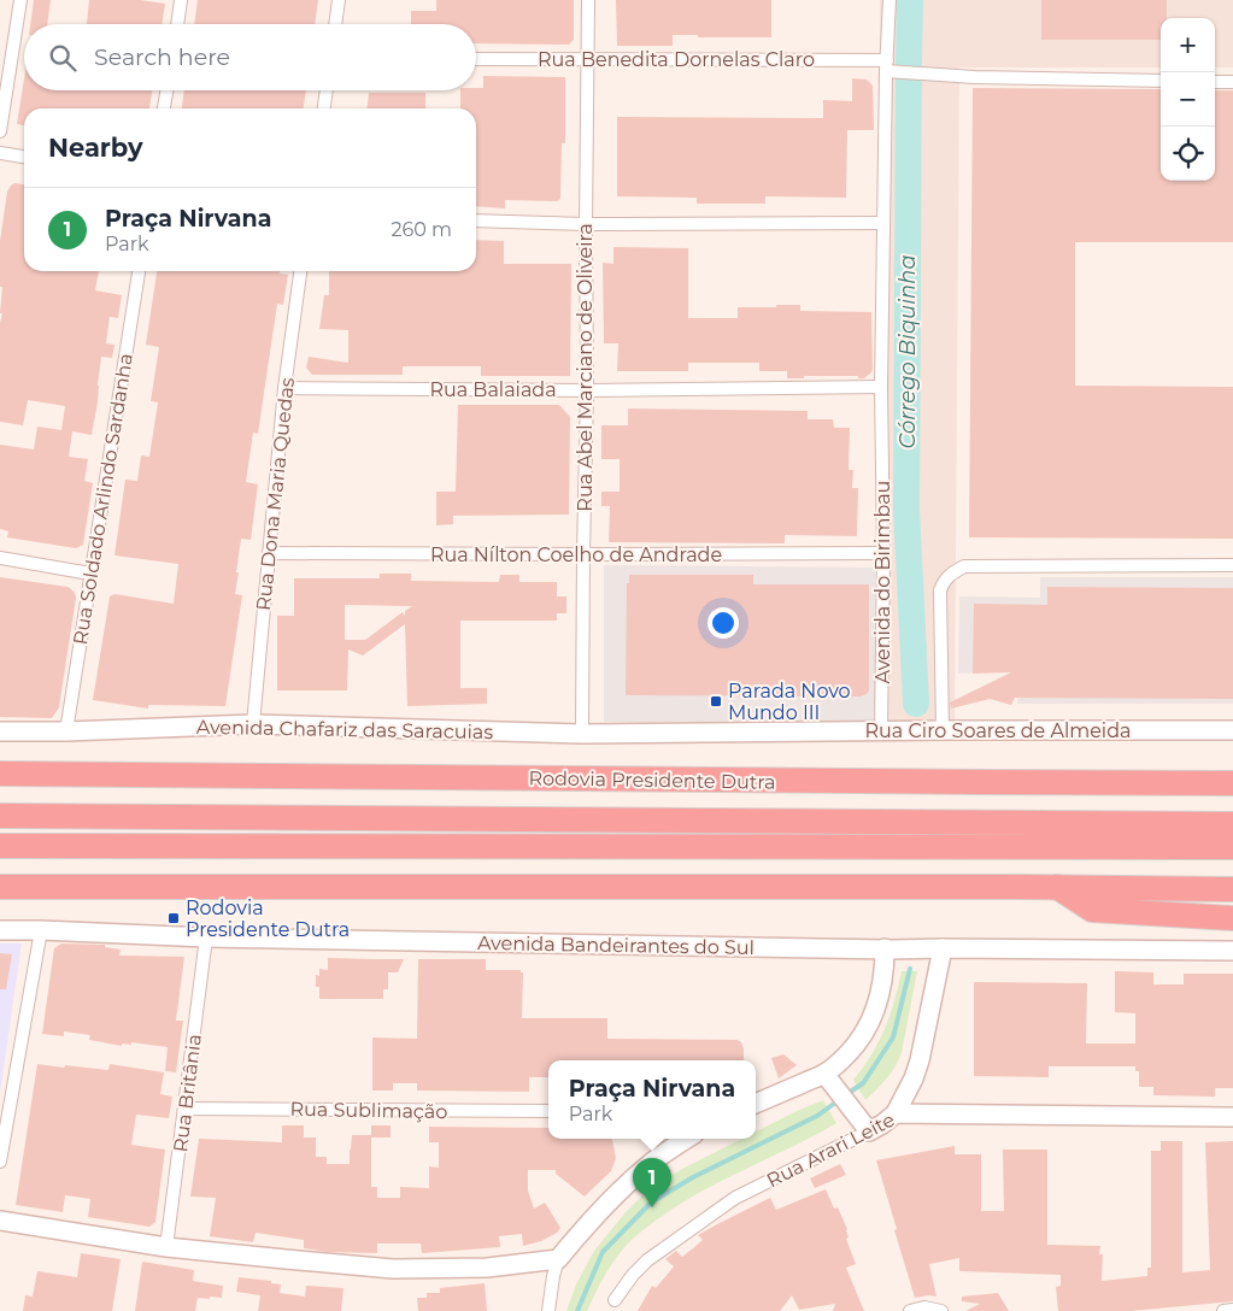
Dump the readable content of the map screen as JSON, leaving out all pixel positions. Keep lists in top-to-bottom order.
{
  "streets": {
    "highway": ["Rodovia Presidente Dutra"],
    "street": [
      "Rua Benedita Dornelas Claro",
      "Rua Abel Marciano de Oliveira",
      "Rua Balaiada",
      "Rua Dona Maria Quedas",
      "Rua Soldado Arlindo Sardanha",
      "Rua Nílton Coelho de Andrade",
      "Avenida do Birimbau",
      "Avenida Chafariz das Saracuias",
      "Rua Ciro Soares de Almeida",
      "Avenida Bandeirantes do Sul",
      "Rua Britânia",
      "Rua Sublimação",
      "Rua Arari Leite"
    ]
  },
  "crossings": [
    ["Rua Benedita Dornelas Claro", "Rua Abel Marciano de Oliveira"],
    ["Rua Benedita Dornelas Claro", "Avenida do Birimbau"],
    ["Rua Abel Marciano de Oliveira", "Rua Balaiada"],
    ["Rua Abel Marciano de Oliveira", "Rua Nílton Coelho de Andrade"],
    ["Rua Abel Marciano de Oliveira", "Avenida Chafariz das Saracuias"],
    ["Rua Abel Marciano de Oliveira", "Rua Ciro Soares de Almeida"],
    ["Rua Balaiada", "Rua Dona Maria Quedas"],
    ["Rua Balaiada", "Avenida do Birimbau"],
    ["Rua Dona Maria Quedas", "Rua Nílton Coelho de Andrade"],
    ["Rua Dona Maria Quedas", "Avenida Chafariz das Saracuias"],
    ["Rua Soldado Arlindo Sardanha", "Avenida Chafariz das Saracuias"],
    ["Rua Nílton Coelho de Andrade", "Avenida do Birimbau"],
    ["Avenida do Birimbau", "Rua Ciro Soares de Almeida"],
    ["Avenida Chafariz das Saracuias", "Rua Ciro Soares de Almeida"],
    ["Avenida Bandeirantes do Sul", "Rua Britânia"],
    ["Rua Britânia", "Rua Sublimação"]
  ],
  "water": ["Córrego Biquinha"],
  "places": {
    "transit": ["Parada Novo Mundo III", "Rodovia Presidente Dutra"]
  },
  "page": {
    "map_buttons": ["+", "−"],
    "search": "Search here",
    "heading": "Nearby",
    "list": [
      {
        "mark": "1",
        "name": "Praça Nirvana",
        "note": "Park",
        "value": "260 m"
      }
    ],
    "popup": ["Praça Nirvana", "Park"],
    "pins": "1"
  }
}
